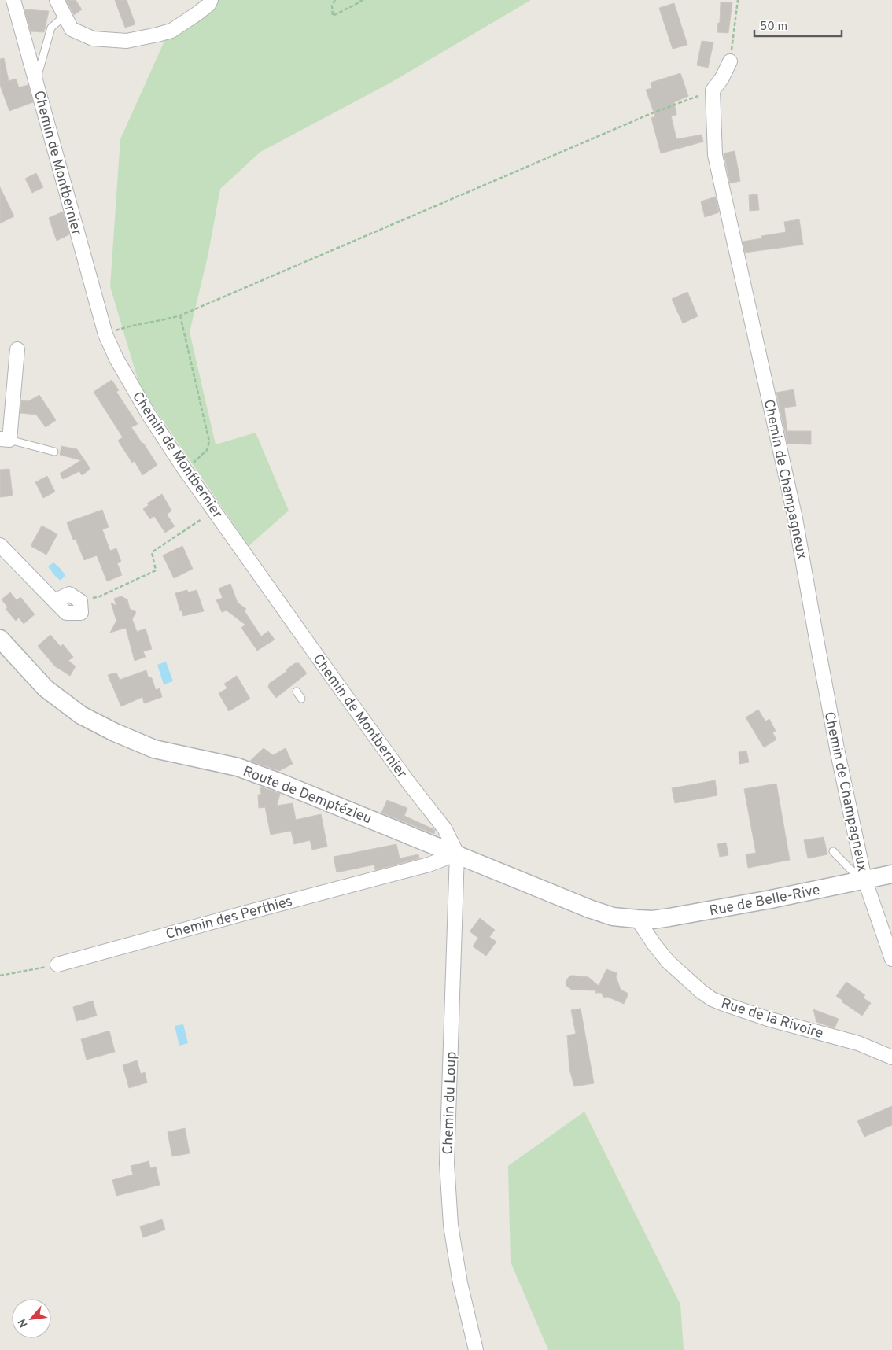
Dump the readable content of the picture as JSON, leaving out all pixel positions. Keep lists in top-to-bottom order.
{
  "streets": {
    "street": [
      "Chemin de Montbernier",
      "Chemin de Champagneux",
      "Route de Demptézieu",
      "Rue de Belle-Rive",
      "Chemin des Perthies",
      "Rue de la Rivoire",
      "Chemin du Loup"
    ]
  },
  "crossings": [
    ["Chemin de Montbernier", "Route de Demptézieu"],
    ["Chemin de Montbernier", "Chemin des Perthies"],
    ["Chemin de Montbernier", "Chemin du Loup"],
    ["Chemin de Champagneux", "Rue de Belle-Rive"],
    ["Route de Demptézieu", "Rue de Belle-Rive"],
    ["Route de Demptézieu", "Chemin des Perthies"],
    ["Route de Demptézieu", "Rue de la Rivoire"],
    ["Route de Demptézieu", "Chemin du Loup"],
    ["Rue de Belle-Rive", "Rue de la Rivoire"],
    ["Chemin des Perthies", "Chemin du Loup"]
  ],
  "scale_bar": "50 m",
  "north": "bottom left"
}
